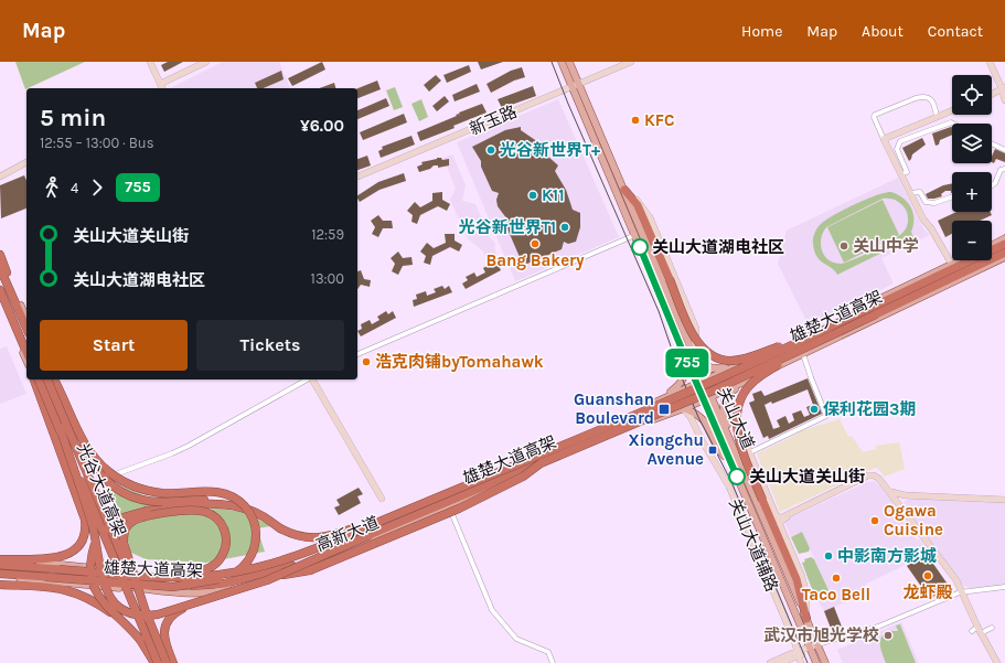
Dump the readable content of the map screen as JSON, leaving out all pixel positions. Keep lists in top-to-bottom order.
{
  "streets": {
    "highway": ["雄楚大道高架", "光谷大道高架"],
    "main road": ["关山大道", "高新大道"],
    "street": ["新玉路", "关山大道辅路"]
  },
  "crossings": [
    ["新玉路", "关山大道"],
    ["雄楚大道高架", "高新大道"],
    ["关山大道", "高新大道"],
    ["关山大道", "关山大道辅路"],
    ["高新大道", "关山大道辅路"]
  ],
  "places": {
    "other": [
      "KFC",
      "光谷新世界T+",
      "K11",
      "光谷新世界T1",
      "Bang Bakery",
      "关山中学",
      "关山大道湖电社区",
      "浩克肉铺byTomahawk",
      "保利花园3期",
      "关山大道关山街",
      "Ogawa Cuisine",
      "中影南方影城",
      "龙虾殿",
      "Taco Bell",
      "武汉市旭光学校"
    ],
    "transit": ["Guanshan Boulevard", "Xiongchu Avenue"]
  },
  "lines": ["bus line 755"],
  "page": {
    "header": "Map",
    "nav": [
      "Home",
      "Map",
      "About",
      "Contact"
    ],
    "on_map": "755",
    "map_buttons": ["+", "−"],
    "heading": ["5 min", "12:55 – 13:00 · Bus", "¥6.00"],
    "legs": ["4", "755"],
    "list": [
      {
        "name": "关山大道关山街",
        "value": "12:59"
      },
      {
        "name": "关山大道湖电社区",
        "value": "13:00"
      }
    ],
    "buttons": ["Start", "Tickets"]
  }
}
